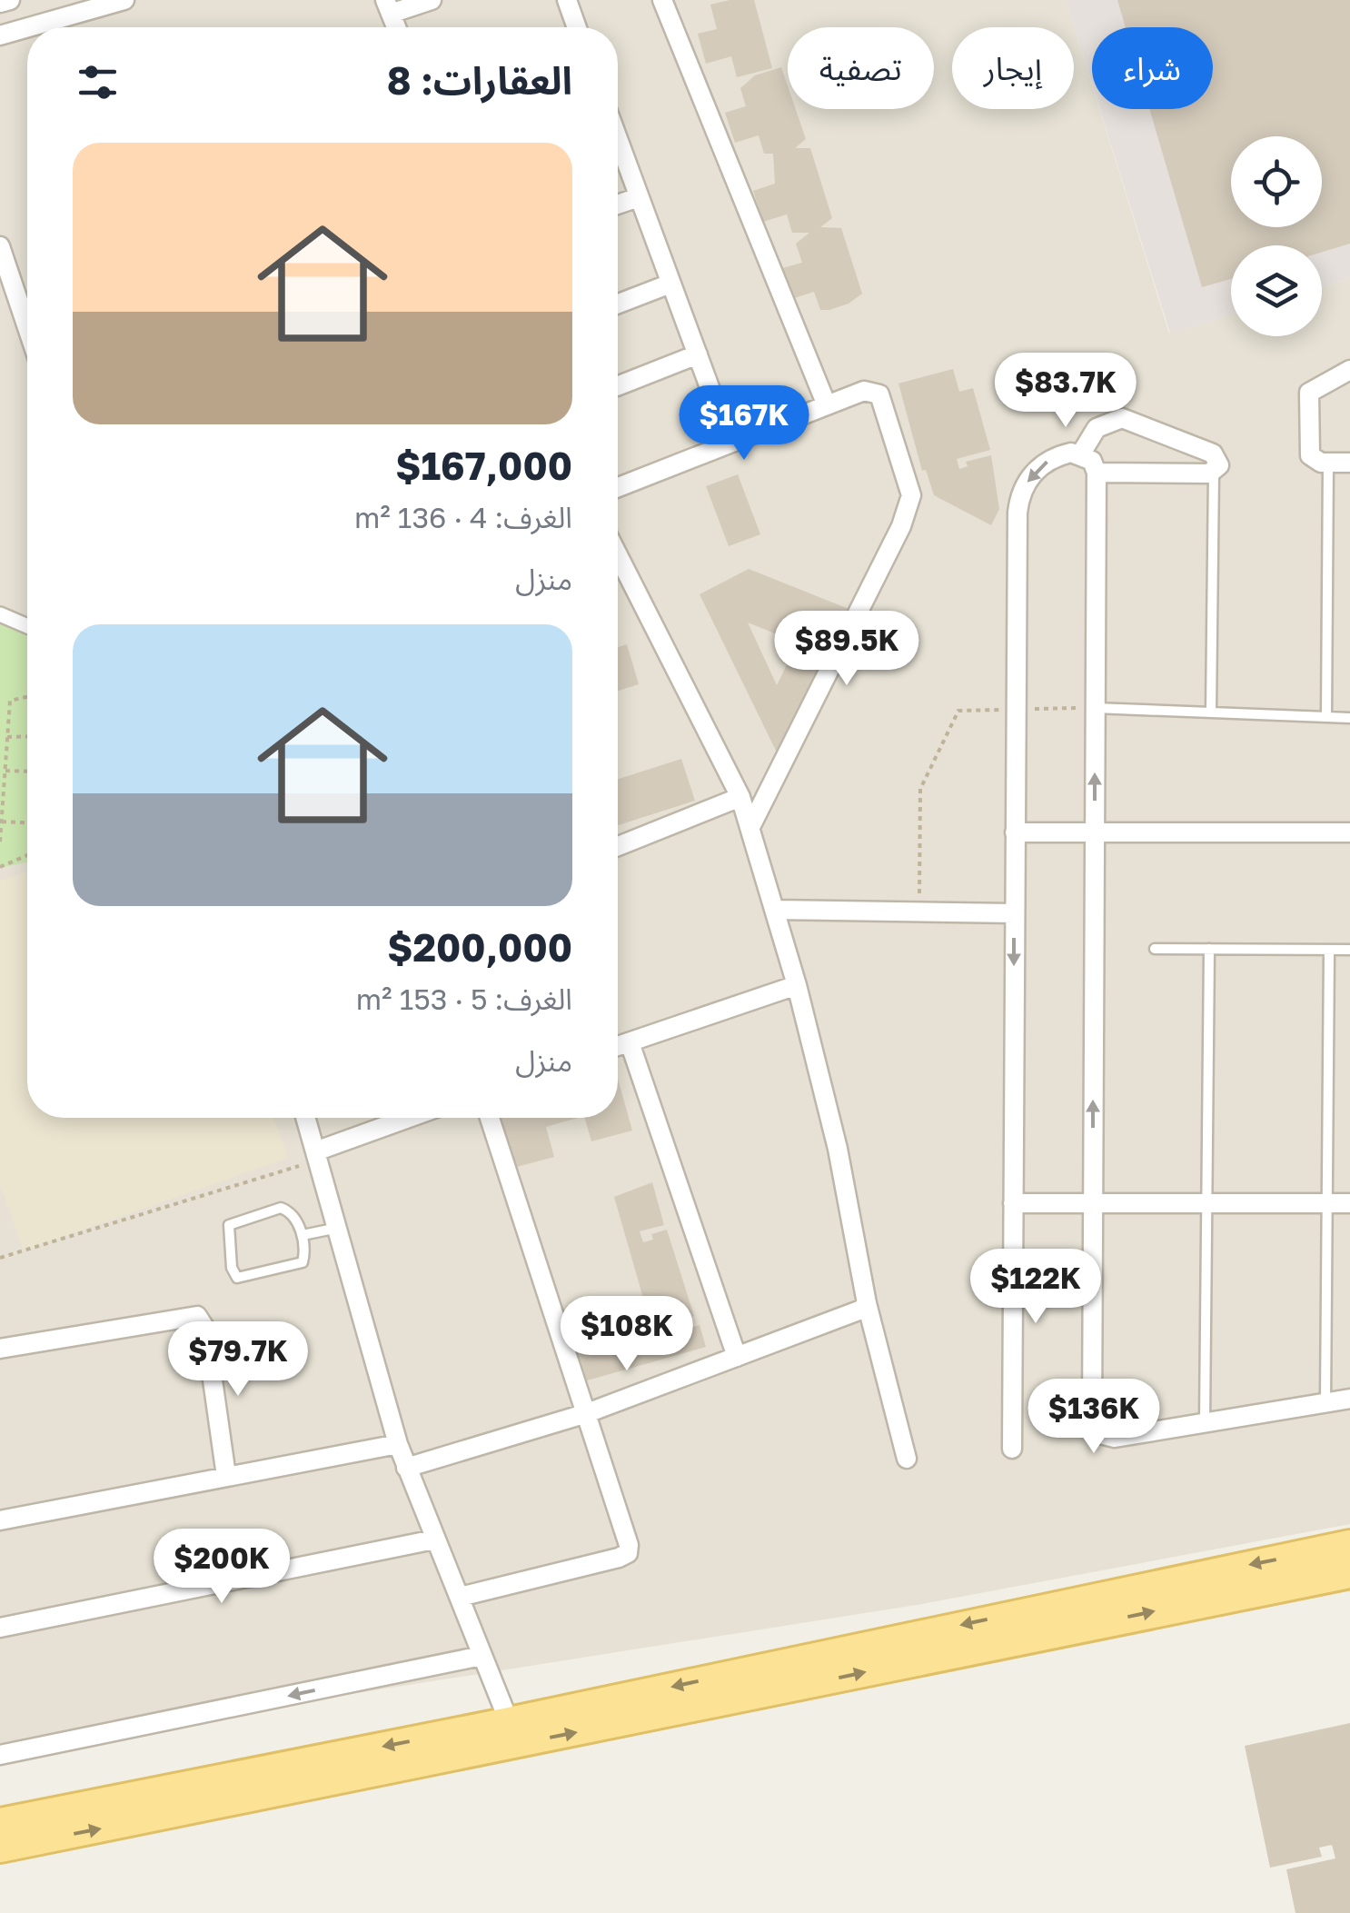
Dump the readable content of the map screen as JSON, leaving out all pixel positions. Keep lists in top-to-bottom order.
{
  "page": {
    "chip": ["شراء", "إيجار", "تصفية"],
    "heading": "العقارات: 8",
    "list": [
      {
        "name": "$167,000",
        "note": "الغرف: 4 · 136 m² · منزل"
      },
      {
        "name": "$200,000",
        "note": "الغرف: 5 · 153 m² · منزل"
      }
    ],
    "price": [
      "$83.7K",
      "$167K",
      "$89.5K",
      "$122K",
      "$108K",
      "$79.7K",
      "$136K",
      "$200K"
    ]
  }
}
